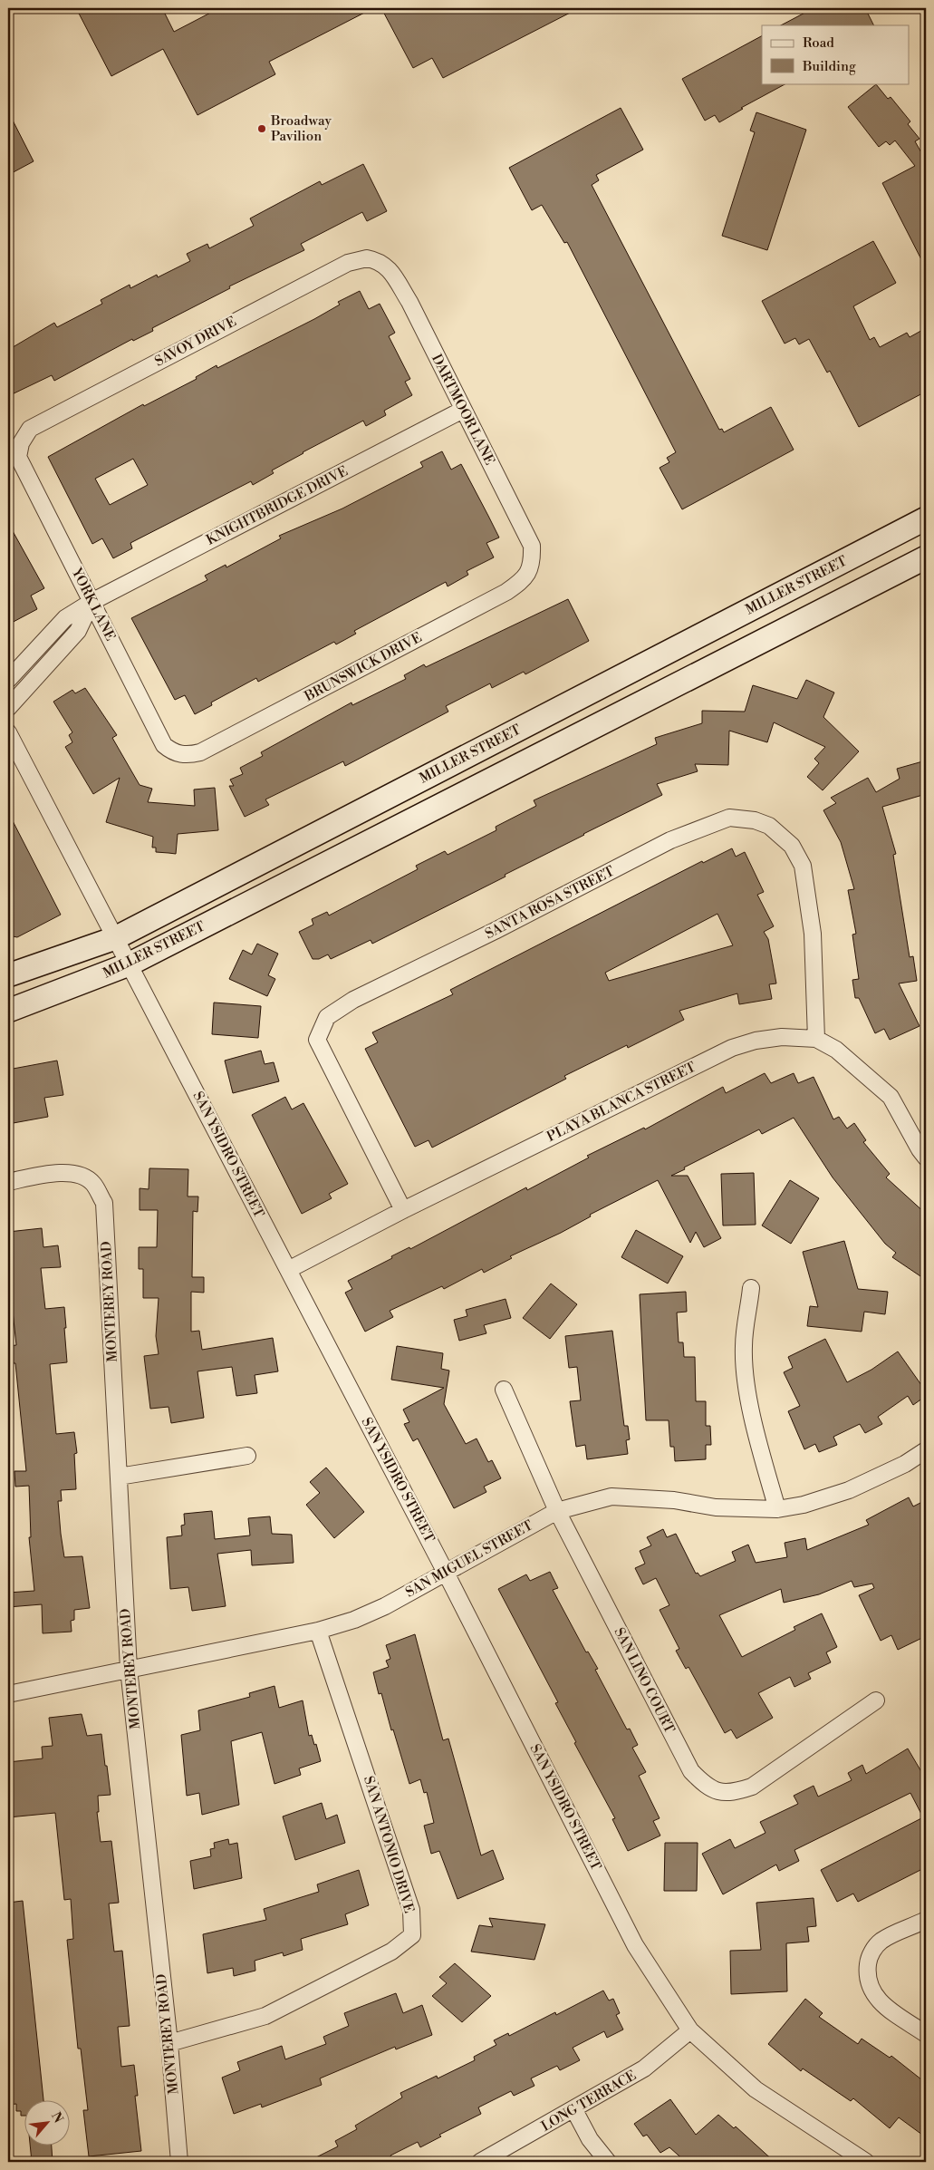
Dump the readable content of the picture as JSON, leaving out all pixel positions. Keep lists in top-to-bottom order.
{
  "streets": {
    "street": [
      "SAVOY DRIVE",
      "DARTMOOR LANE",
      "KNIGHTBRIDGE DRIVE",
      "MILLER STREET",
      "YORK LANE",
      "BRUNSWICK DRIVE",
      "SANTA ROSA STREET",
      "PLAYA BLANCA STREET",
      "SAN YSIDRO STREET",
      "MONTEREY ROAD",
      "SAN MIGUEL STREET",
      "SAN LINO COURT",
      "SAN ANTONIO DRIVE",
      "LONG TERRACE"
    ]
  },
  "crossings": [
    ["SAVOY DRIVE", "DARTMOOR LANE"],
    ["SAVOY DRIVE", "YORK LANE"],
    ["DARTMOOR LANE", "KNIGHTBRIDGE DRIVE"],
    ["DARTMOOR LANE", "BRUNSWICK DRIVE"],
    ["KNIGHTBRIDGE DRIVE", "YORK LANE"],
    ["MILLER STREET", "SAN YSIDRO STREET"],
    ["YORK LANE", "BRUNSWICK DRIVE"],
    ["SANTA ROSA STREET", "PLAYA BLANCA STREET"],
    ["PLAYA BLANCA STREET", "SAN YSIDRO STREET"],
    ["SAN YSIDRO STREET", "SAN MIGUEL STREET"],
    ["SAN YSIDRO STREET", "LONG TERRACE"],
    ["MONTEREY ROAD", "SAN MIGUEL STREET"],
    ["MONTEREY ROAD", "SAN ANTONIO DRIVE"],
    ["SAN MIGUEL STREET", "SAN LINO COURT"],
    ["SAN MIGUEL STREET", "SAN ANTONIO DRIVE"]
  ],
  "places": ["Broadway Pavilion"],
  "legend": ["Road", "Building"],
  "north": "top right"
}
